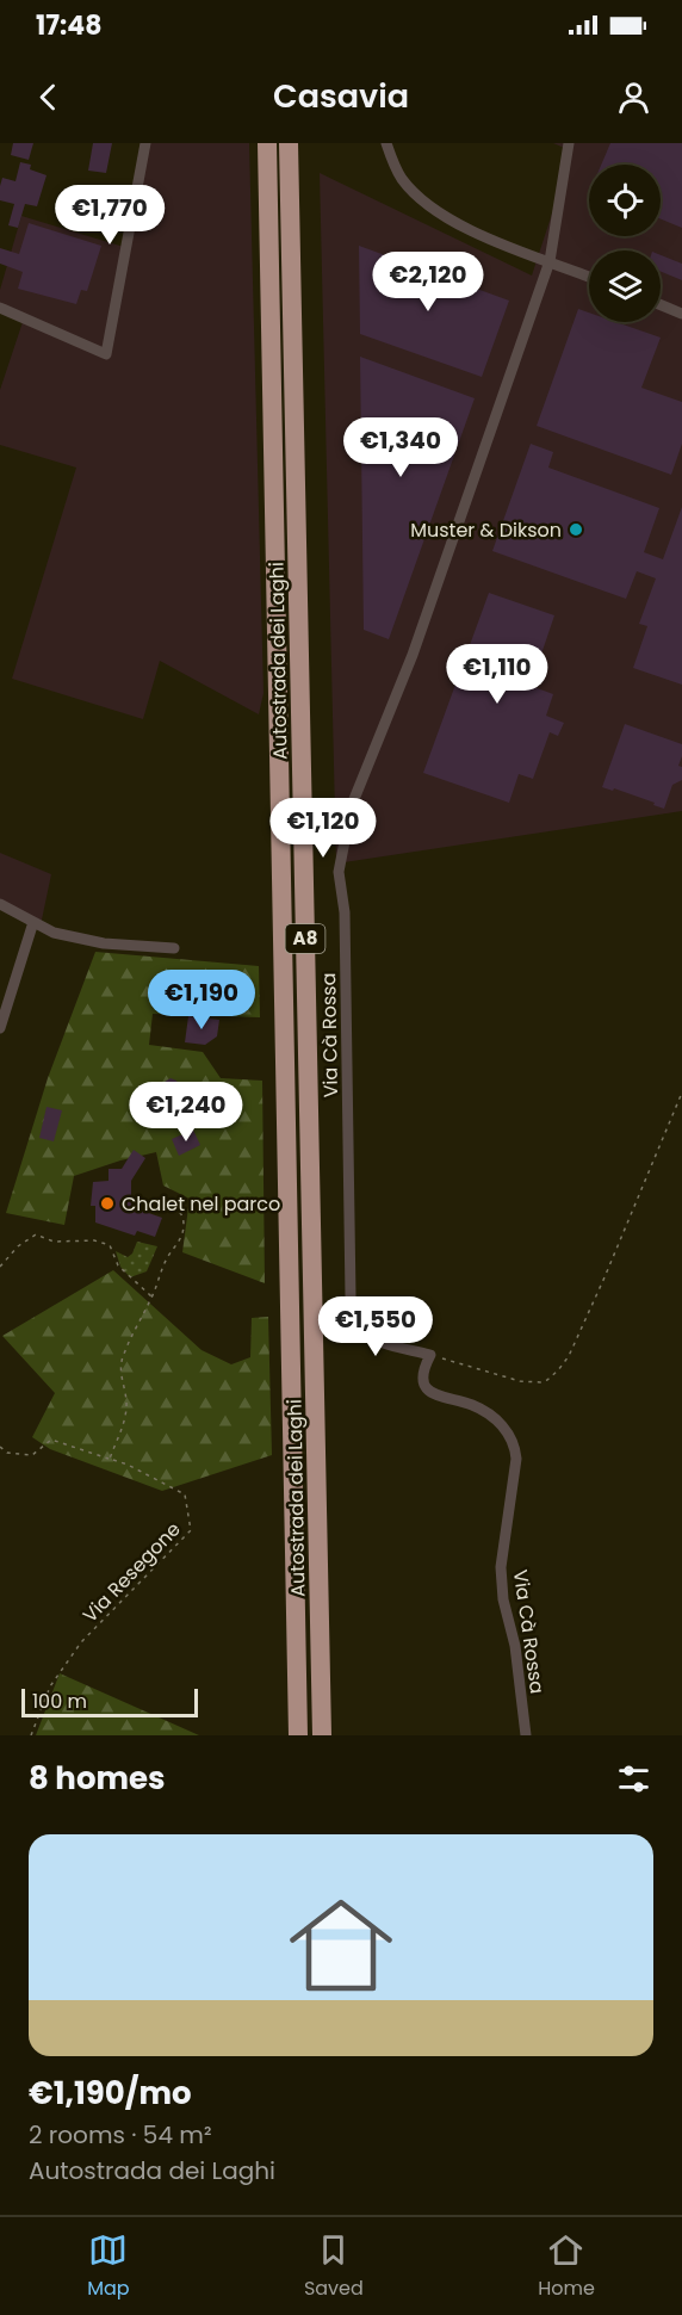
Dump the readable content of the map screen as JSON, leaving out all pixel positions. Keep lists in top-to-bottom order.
{
  "streets": {
    "highway": ["Autostrada dei Laghi", "A8"],
    "street": ["Via Cà Rossa"],
    "path": ["Via Resegone"]
  },
  "places": ["Muster & Dikson", "Chalet nel parco"],
  "scale_bar": "100 m",
  "page": {
    "status": "17:48",
    "header": "Casavia",
    "price": [
      "€1,770",
      "€2,120",
      "€1,340",
      "€1,110",
      "€1,120",
      "€1,190",
      "€1,240",
      "€1,550"
    ],
    "scale": "100 m",
    "heading": "8 homes",
    "list": [
      {
        "name": "€1,190/mo",
        "note": "2 rooms · 54 m² · Autostrada dei Laghi"
      }
    ],
    "tabs": ["Map", "Saved", "Home"]
  }
}
